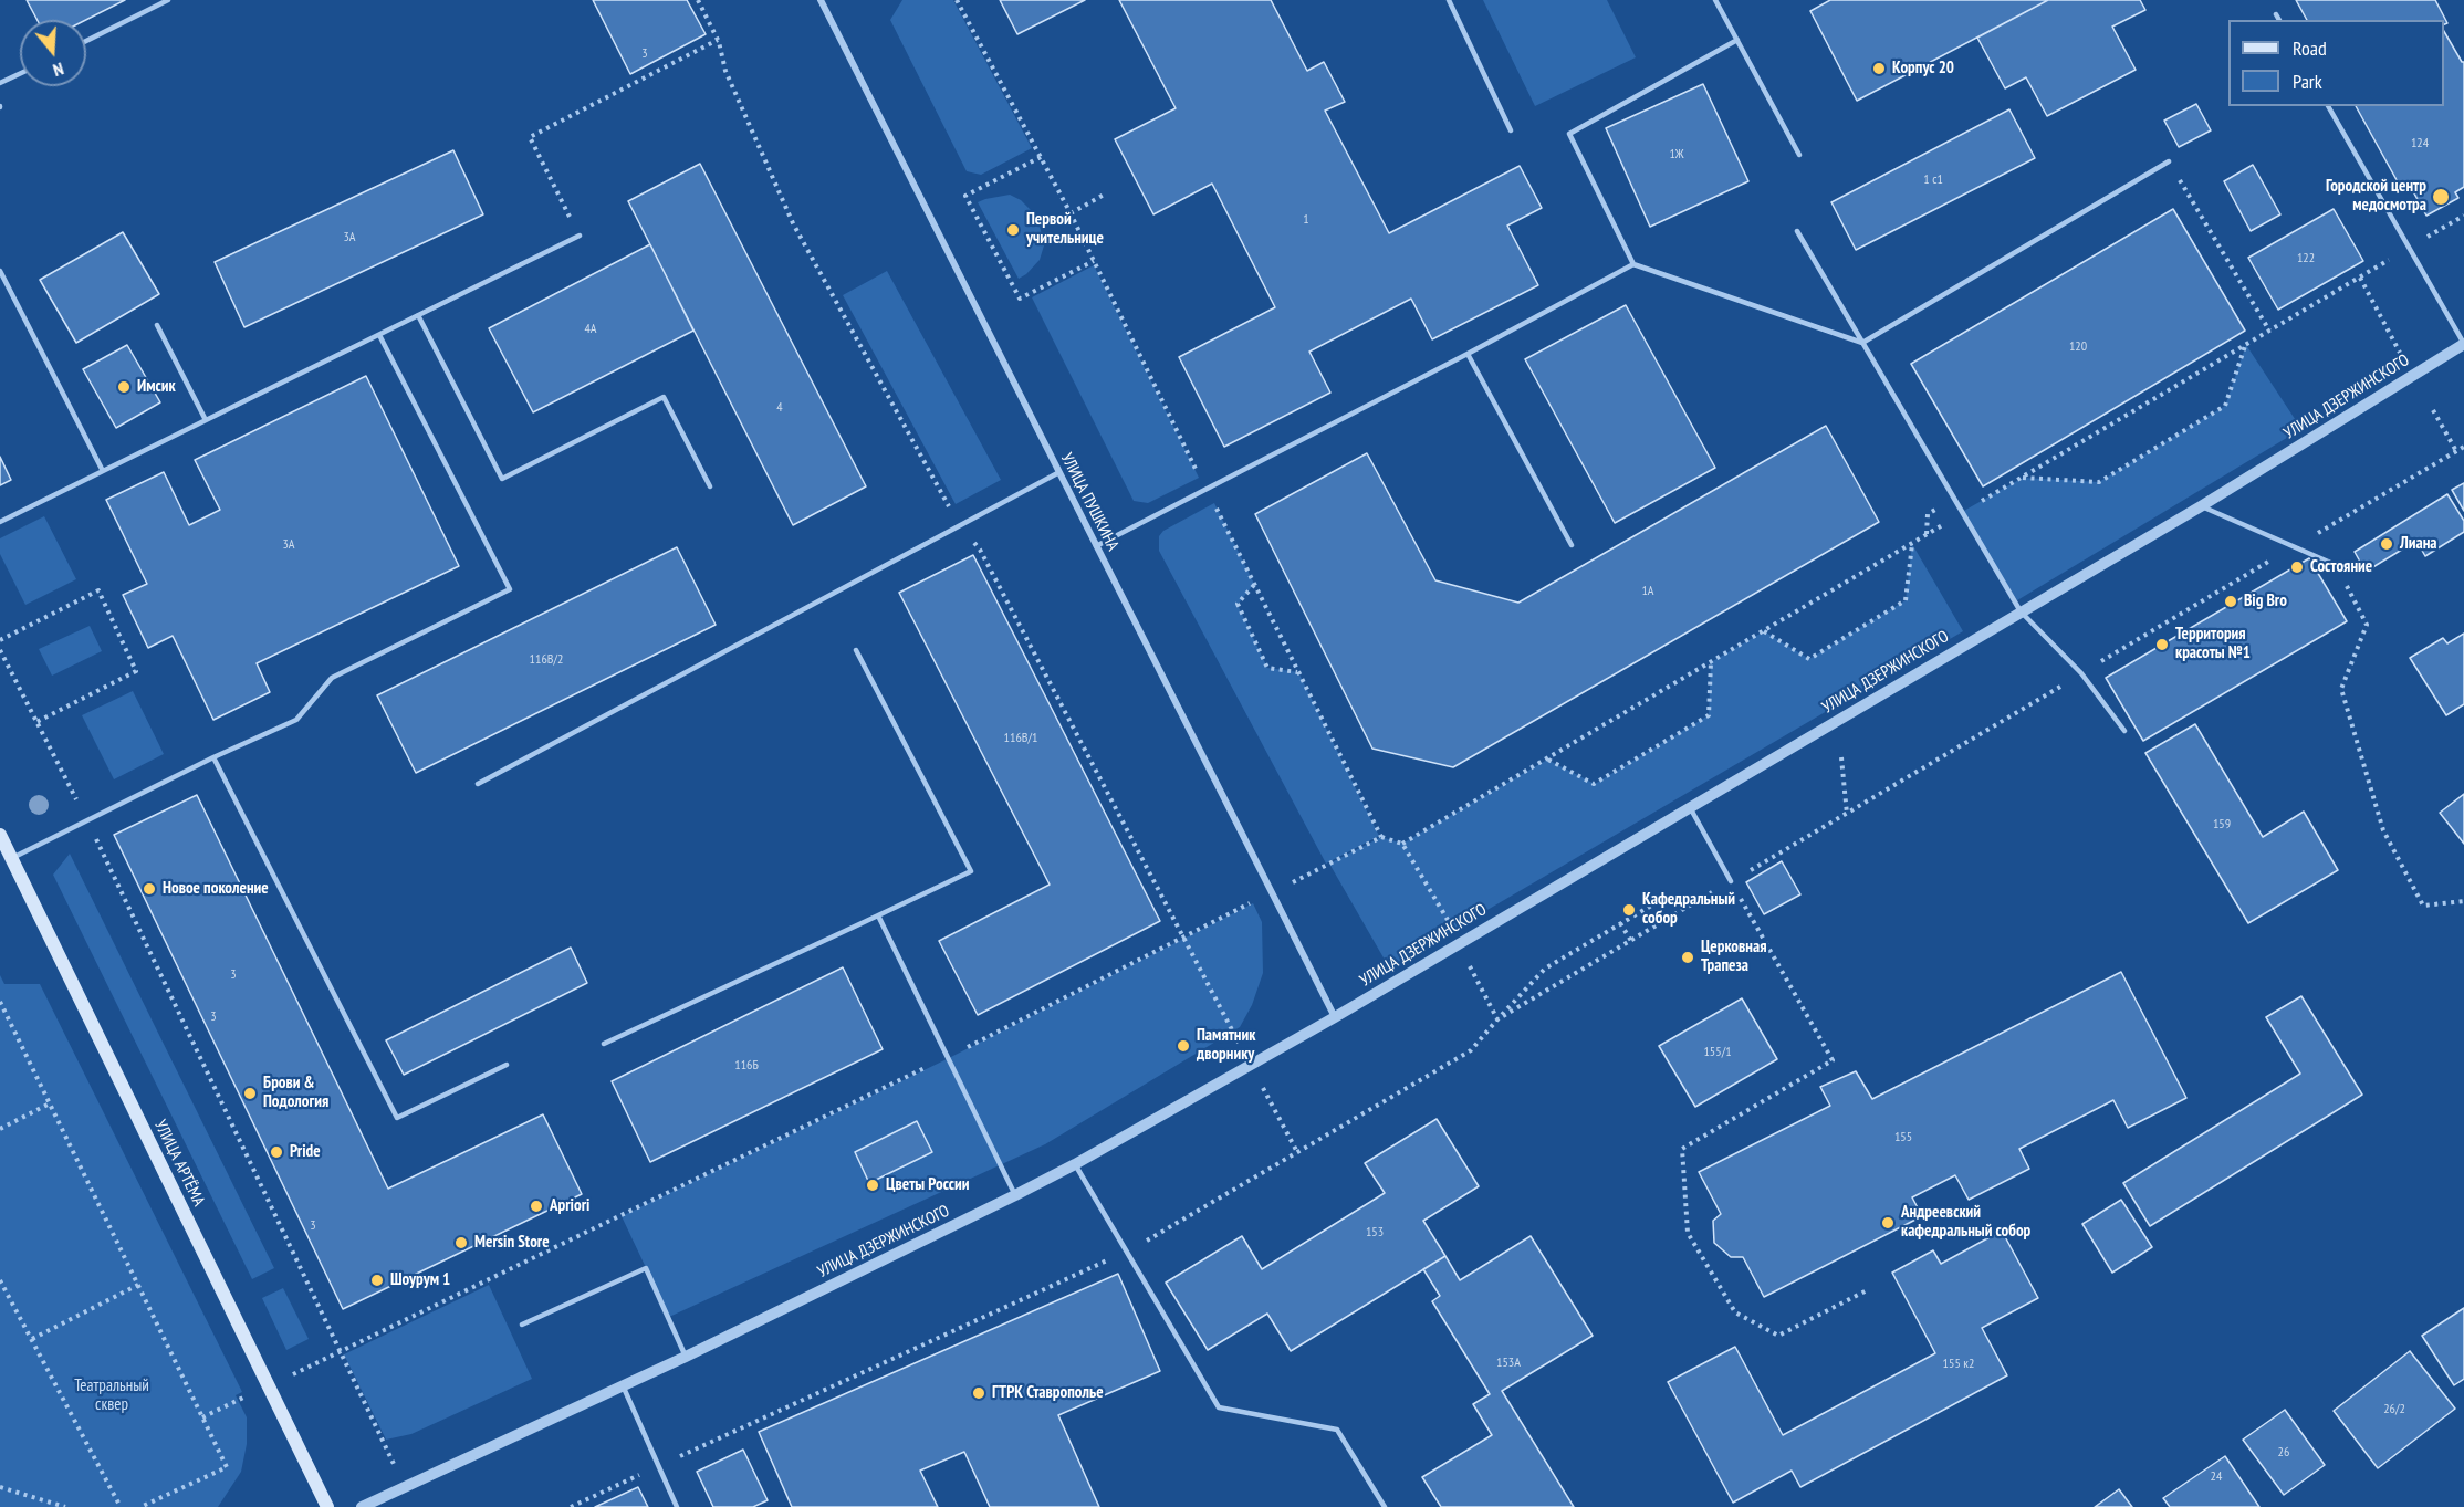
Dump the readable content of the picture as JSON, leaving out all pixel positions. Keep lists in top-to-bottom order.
{
  "streets": {
    "main road": ["УЛИЦА АРТЁМА"],
    "street": ["УЛИЦА ДЗЕРЖИНСКОГО", "УЛИЦА ПУШКИНА"]
  },
  "crossings": [
    ["УЛИЦА ДЗЕРЖИНСКОГО", "УЛИЦА ПУШКИНА"]
  ],
  "parks": ["Театральный сквер"],
  "places": [
    "Корпус 20",
    "Городской центр медосмотра",
    "Первой учительнице",
    "Имсик",
    "Лиана",
    "Состояние",
    "Big Bro",
    "Территория красоты №1",
    "Новое поколение",
    "Кафедральный собор",
    "Церковная Трапеза",
    "Памятник дворнику",
    "Брови & Подология",
    "Pride",
    "Цветы России",
    "Apriori",
    "Андреевский кафедральный собор",
    "Mersin Store",
    "Шоурум 1",
    "ГТРК Ставрополье"
  ],
  "house_numbers": [
    "3",
    "124",
    "1Ж",
    "1 с1",
    "1",
    "3А",
    "122",
    "4А",
    "120",
    "4",
    "3А",
    "1А",
    "116В/2",
    "116В/1",
    "159",
    "3",
    "3",
    "155/1",
    "116Б",
    "155",
    "3",
    "153",
    "153А",
    "155 к2",
    "26/2",
    "26",
    "24"
  ],
  "legend": ["Road", "Park"],
  "north": "bottom"
}
